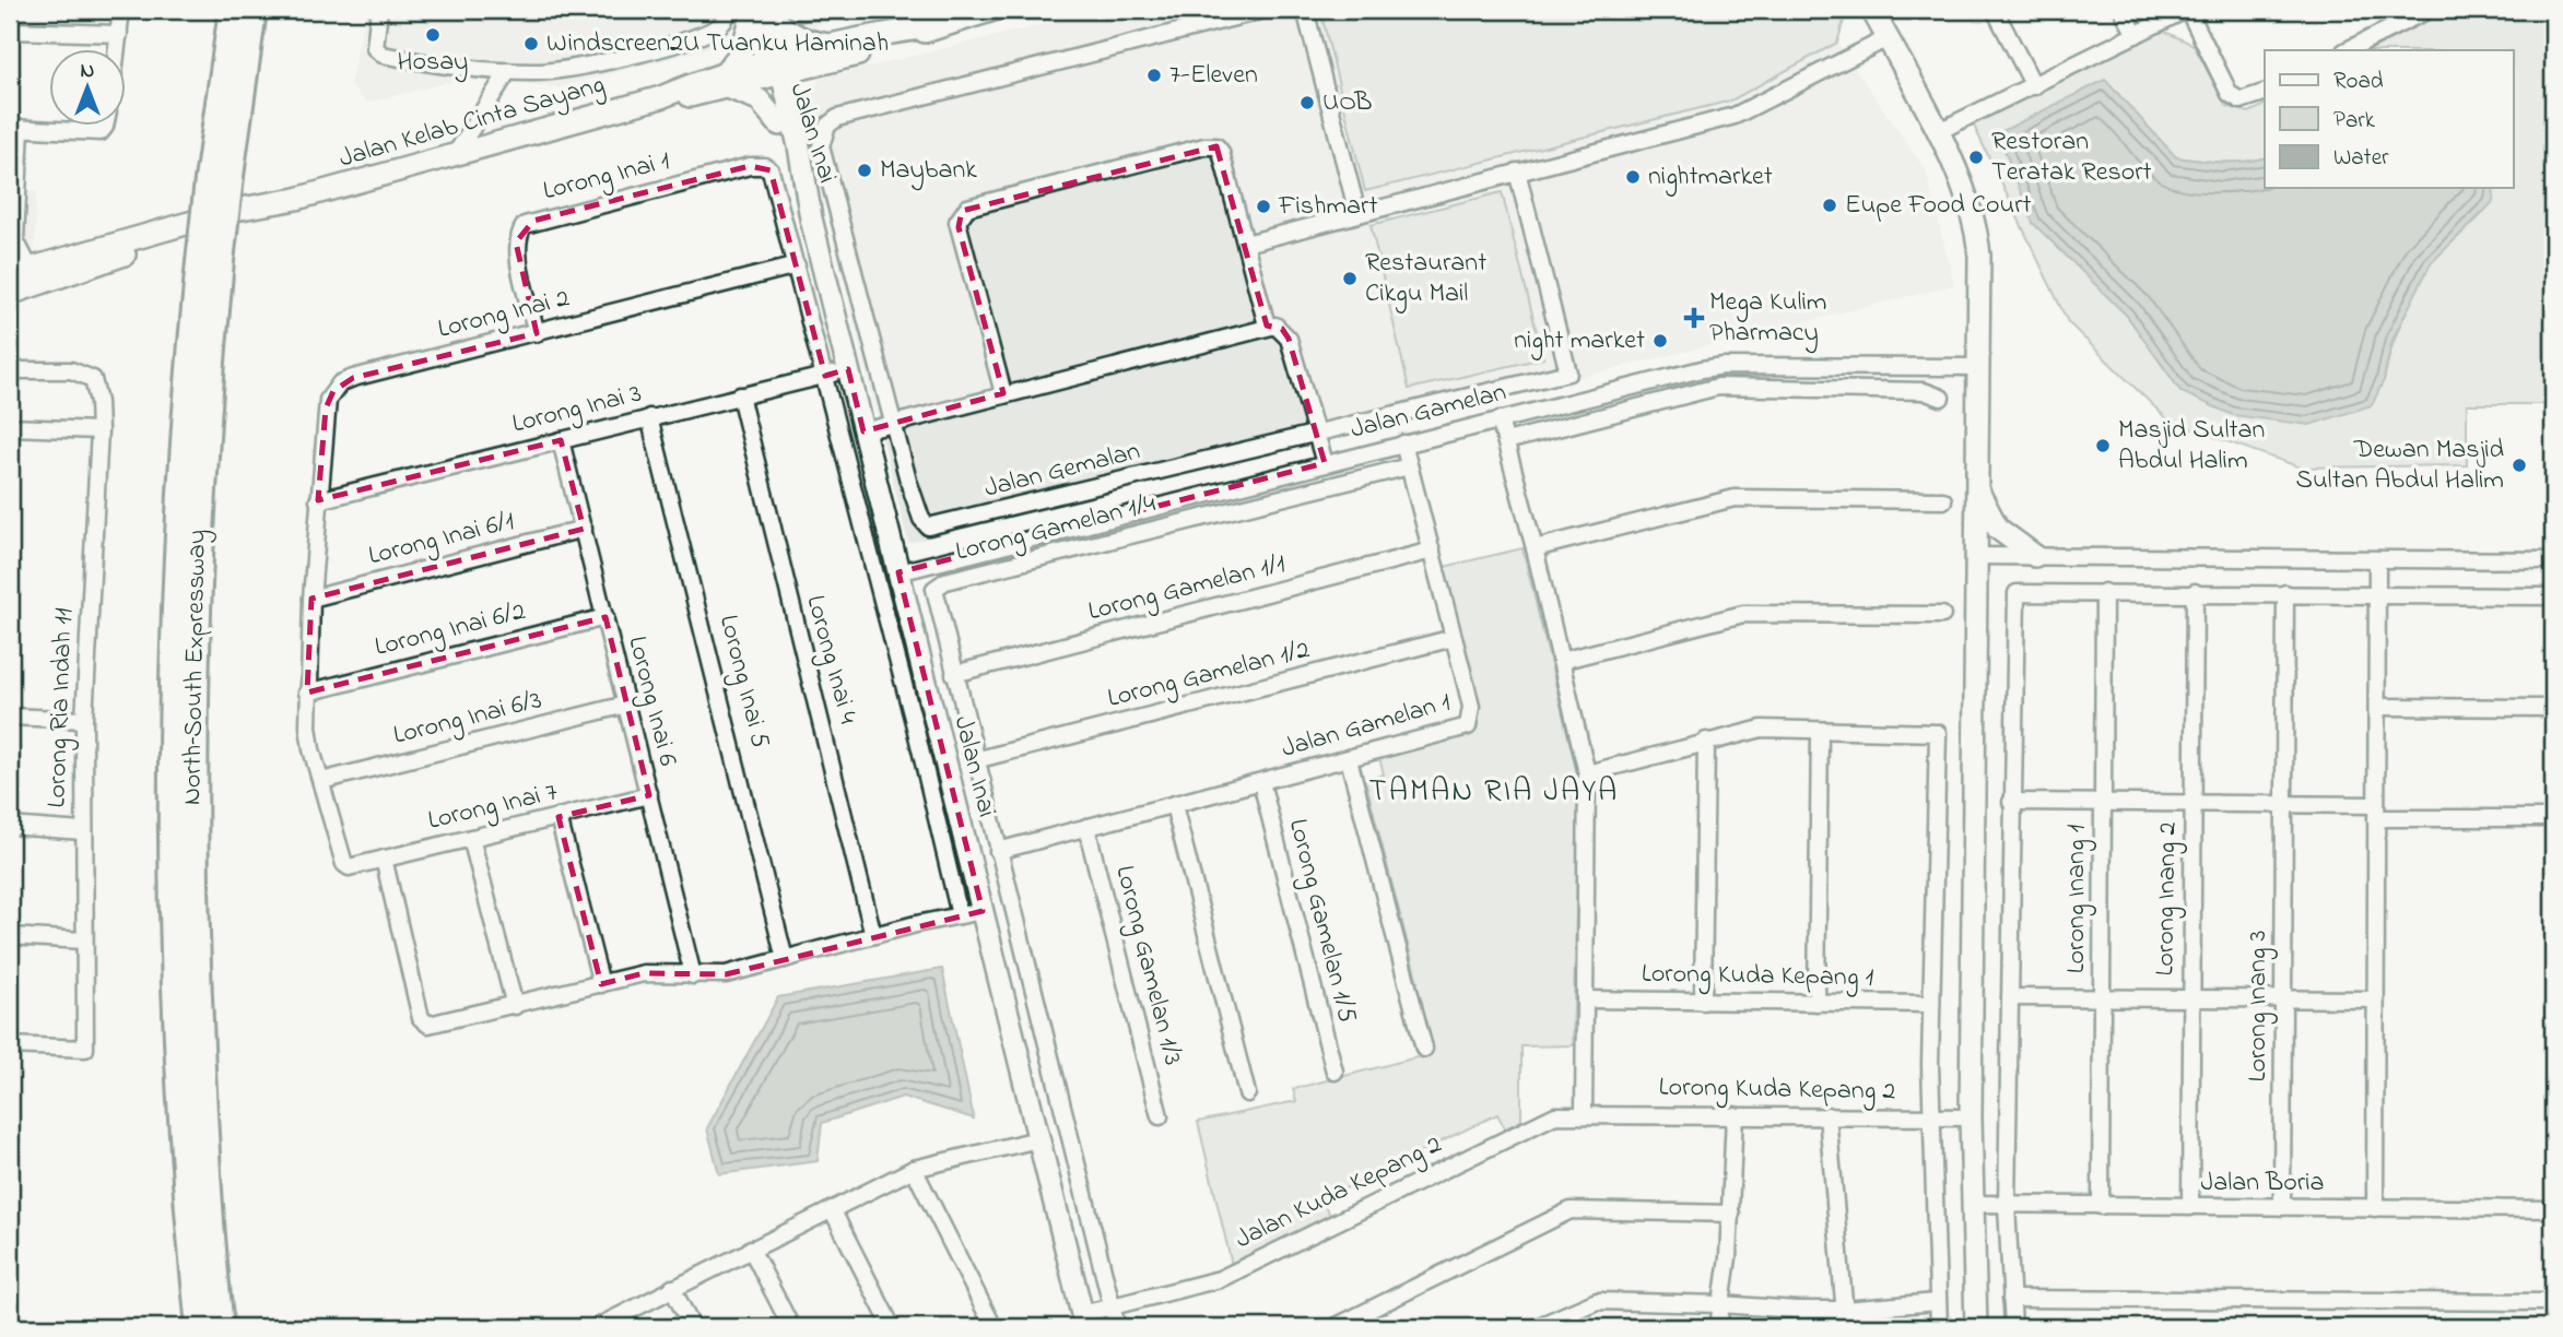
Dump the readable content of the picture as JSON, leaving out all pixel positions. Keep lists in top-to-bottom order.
{
  "streets": {
    "highway": ["North–South Expressway"],
    "main road": ["Jalan Kelab Cinta Sayang", "Jalan Inai"],
    "street": [
      "Lorong Inai 1",
      "Lorong Inai 2",
      "Lorong Inai 3",
      "Jalan Gamelan",
      "Jalan Gemalan",
      "Lorong Gamelan 1/4",
      "Lorong Inai 6/1",
      "Lorong Gamelan 1/1",
      "Lorong Inai 6/2",
      "Lorong Inai 4",
      "Lorong Gamelan 1/2",
      "Lorong Inai 5",
      "Lorong Inai 6",
      "Lorong Ria Indah 11",
      "Lorong Inai 6/3",
      "Jalan Gamelan 1",
      "Lorong Inai 7",
      "Lorong Inang 1",
      "Lorong Inang 2",
      "Lorong Gamelan 1/5",
      "Lorong Gamelan 1/3",
      "Lorong Kuda Kepang 1",
      "Lorong Inang 3",
      "Lorong Kuda Kepang 2",
      "Jalan Boria",
      "Jalan Kuda Kepang 2"
    ]
  },
  "crossings": [
    ["Jalan Kelab Cinta Sayang", "Jalan Inai"],
    ["Jalan Inai", "Lorong Inai 3"],
    ["Jalan Inai", "Jalan Gamelan"],
    ["Jalan Inai", "Jalan Kuda Kepang 2"],
    ["Lorong Inai 1", "Lorong Inai 2"],
    ["Lorong Inai 2", "Lorong Inai 3"],
    ["Lorong Inai 2", "Lorong Inai 6/1"],
    ["Lorong Inai 2", "Lorong Inai 6/2"],
    ["Lorong Inai 2", "Lorong Inai 6/3"],
    ["Lorong Inai 2", "Lorong Inai 7"],
    ["Lorong Inai 3", "Lorong Inai 4"],
    ["Lorong Inai 3", "Lorong Inai 5"],
    ["Lorong Inai 3", "Lorong Inai 6"],
    ["Jalan Gamelan", "Jalan Gamelan 1"],
    ["Lorong Gamelan 1/4", "Lorong Gamelan 1/1"],
    ["Lorong Gamelan 1/4", "Lorong Gamelan 1/2"],
    ["Lorong Gamelan 1/4", "Jalan Gamelan 1"],
    ["Lorong Gamelan 1/4", "Jalan Kuda Kepang 2"],
    ["Lorong Inai 6/1", "Lorong Inai 6"],
    ["Lorong Gamelan 1/1", "Jalan Gamelan 1"],
    ["Lorong Inai 6/2", "Lorong Inai 6"],
    ["Lorong Gamelan 1/2", "Jalan Gamelan 1"],
    ["Lorong Inai 6", "Lorong Inai 6/3"],
    ["Lorong Inai 6", "Lorong Inai 7"],
    ["Jalan Gamelan 1", "Lorong Gamelan 1/5"],
    ["Jalan Gamelan 1", "Lorong Gamelan 1/3"],
    ["Lorong Inang 1", "Jalan Boria"],
    ["Lorong Inang 2", "Jalan Boria"],
    ["Lorong Inang 3", "Jalan Boria"],
    ["Lorong Kuda Kepang 2", "Jalan Kuda Kepang 2"]
  ],
  "districts": ["TAMAN RIA JAYA"],
  "places": {
    "other": [
      "Hosay",
      "Windscreen2U Tuanku Haminah",
      "7-Eleven",
      "UOB",
      "Restoran Teratak Resort",
      "Maybank",
      "nightmarket",
      "Eupe Food Court",
      "Fishmart",
      "Restaurant Cikgu Mail",
      "night market",
      "Masjid Sultan Abdul Halim",
      "Dewan Masjid Sultan Abdul Halim"
    ],
    "health": ["Mega Kulim Pharmacy"]
  },
  "legend": ["Road", "Park", "Water"],
  "north": "top"
}
